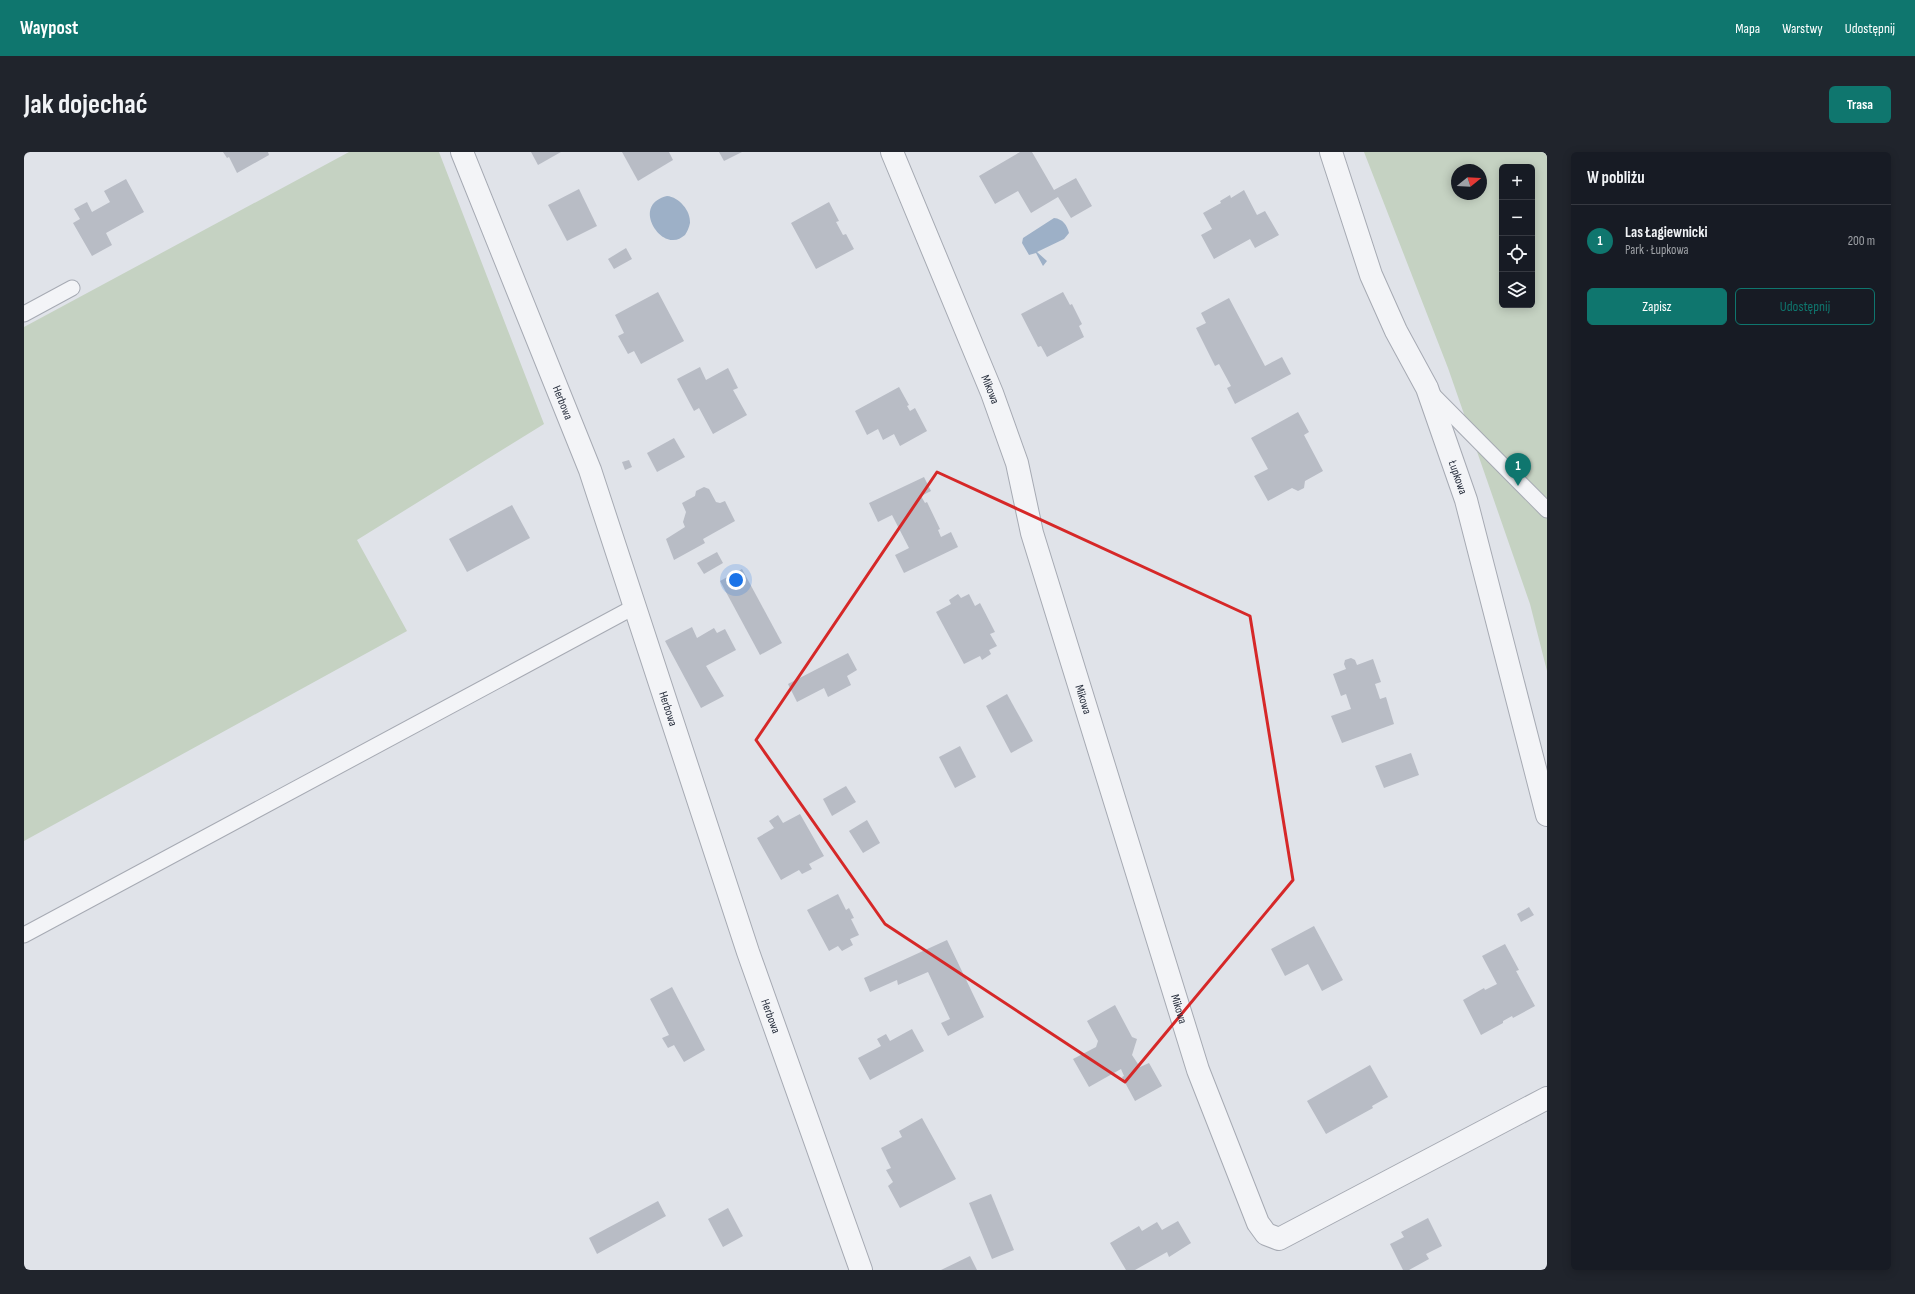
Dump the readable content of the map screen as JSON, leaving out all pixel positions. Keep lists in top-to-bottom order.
{
  "streets": {
    "street": ["Mikowa", "Herbowa", "Łupkowa"]
  },
  "north": "right",
  "page": {
    "header": "Waypost",
    "nav": ["Mapa", "Warstwy", "Udostępnij"],
    "buttons": [
      "Trasa",
      ["Zapisz", "Udostępnij"]
    ],
    "title": "Jak dojechać",
    "heading": "W pobliżu",
    "map_buttons": ["+", "−"],
    "list": [
      {
        "mark": "1",
        "name": "Las Łagiewnicki",
        "note": "Park · Łupkowa",
        "value": "200 m"
      }
    ],
    "pins": "1"
  }
}
